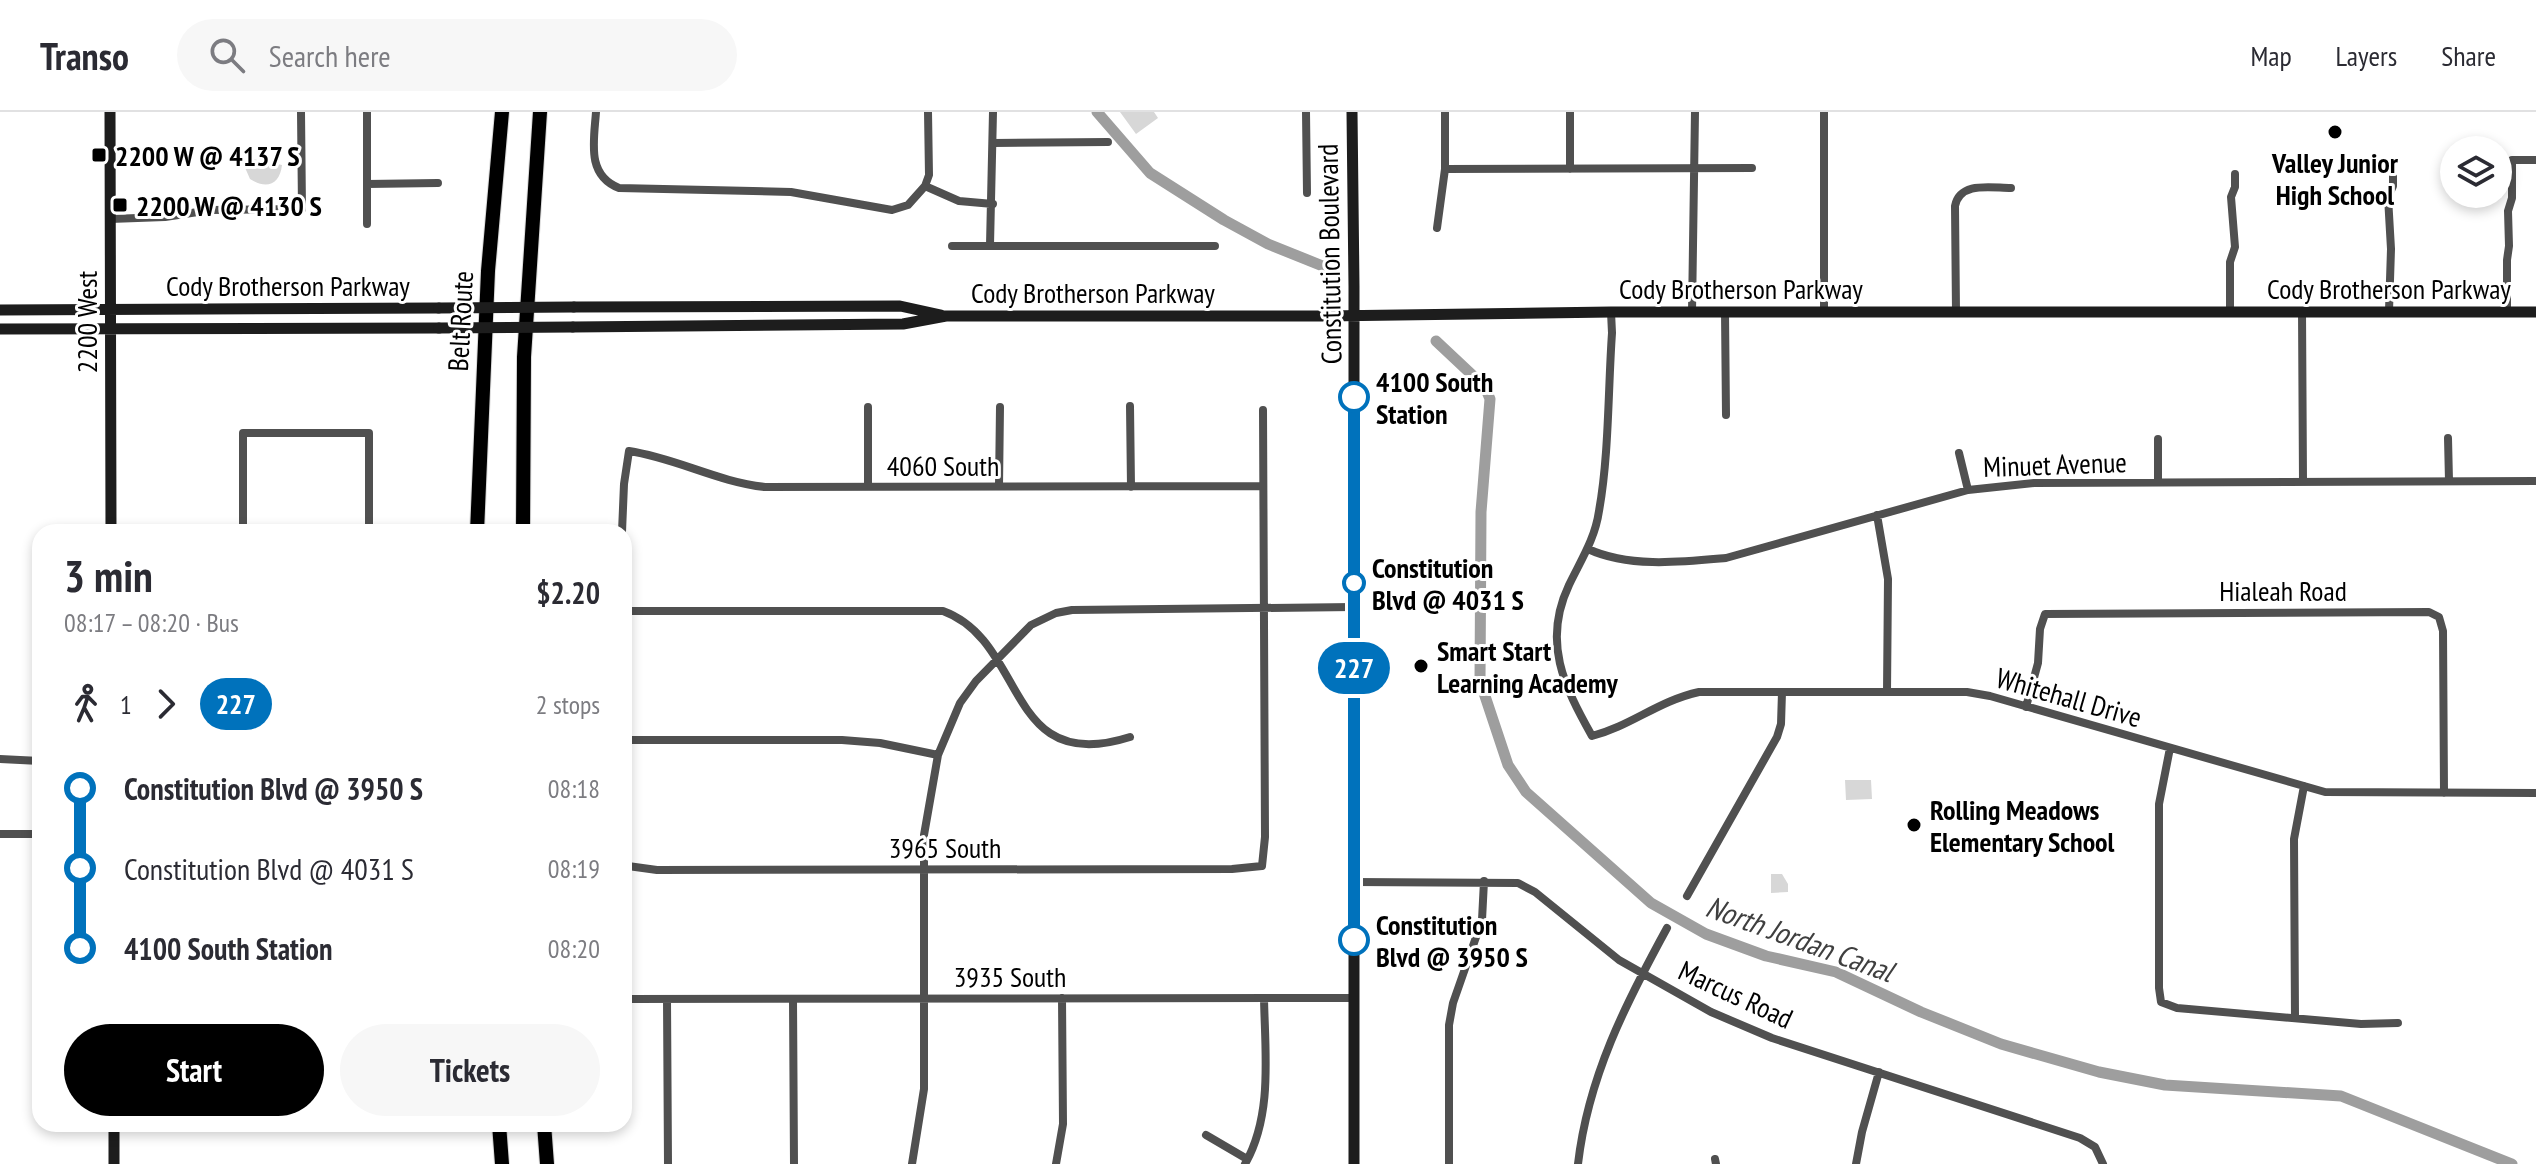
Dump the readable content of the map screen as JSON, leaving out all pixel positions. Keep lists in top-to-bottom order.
{
  "streets": {
    "highway": ["Belt Route"],
    "main road": ["Constitution Boulevard", "Cody Brotherson Parkway", "2200 West"],
    "street": [
      "Minuet Avenue",
      "4060 South",
      "Hialeah Road",
      "Whitehall Drive",
      "3965 South",
      "3935 South",
      "Marcus Road"
    ]
  },
  "crossings": [
    ["Constitution Boulevard", "Cody Brotherson Parkway"],
    ["Constitution Boulevard", "3935 South"],
    ["Constitution Boulevard", "Marcus Road"],
    ["Cody Brotherson Parkway", "2200 West"],
    ["Minuet Avenue", "Whitehall Drive"],
    ["Hialeah Road", "Whitehall Drive"]
  ],
  "water": ["North Jordan Canal"],
  "places": {
    "other": [
      "Valley Junior High School",
      "4100 South Station",
      "Constitution Blvd @ 4031 S",
      "Smart Start Learning Academy",
      "Rolling Meadows Elementary School",
      "Constitution Blvd @ 3950 S"
    ],
    "transit": ["2200 W @ 4137 S", "2200 W @ 4130 S"]
  },
  "lines": ["bus line 227"],
  "page": {
    "header": "Transo",
    "search": "Search here",
    "nav": ["Map", "Layers", "Share"],
    "on_map": "227",
    "heading": ["3 min", "08:17 – 08:20 · Bus", "$2.20"],
    "legs": ["1", "227", "2 stops"],
    "list": [
      {
        "name": "Constitution Blvd @ 3950 S",
        "value": "08:18"
      },
      {
        "name": "Constitution Blvd @ 4031 S",
        "value": "08:19"
      },
      {
        "name": "4100 South Station",
        "value": "08:20"
      }
    ],
    "buttons": ["Start", "Tickets"]
  }
}
